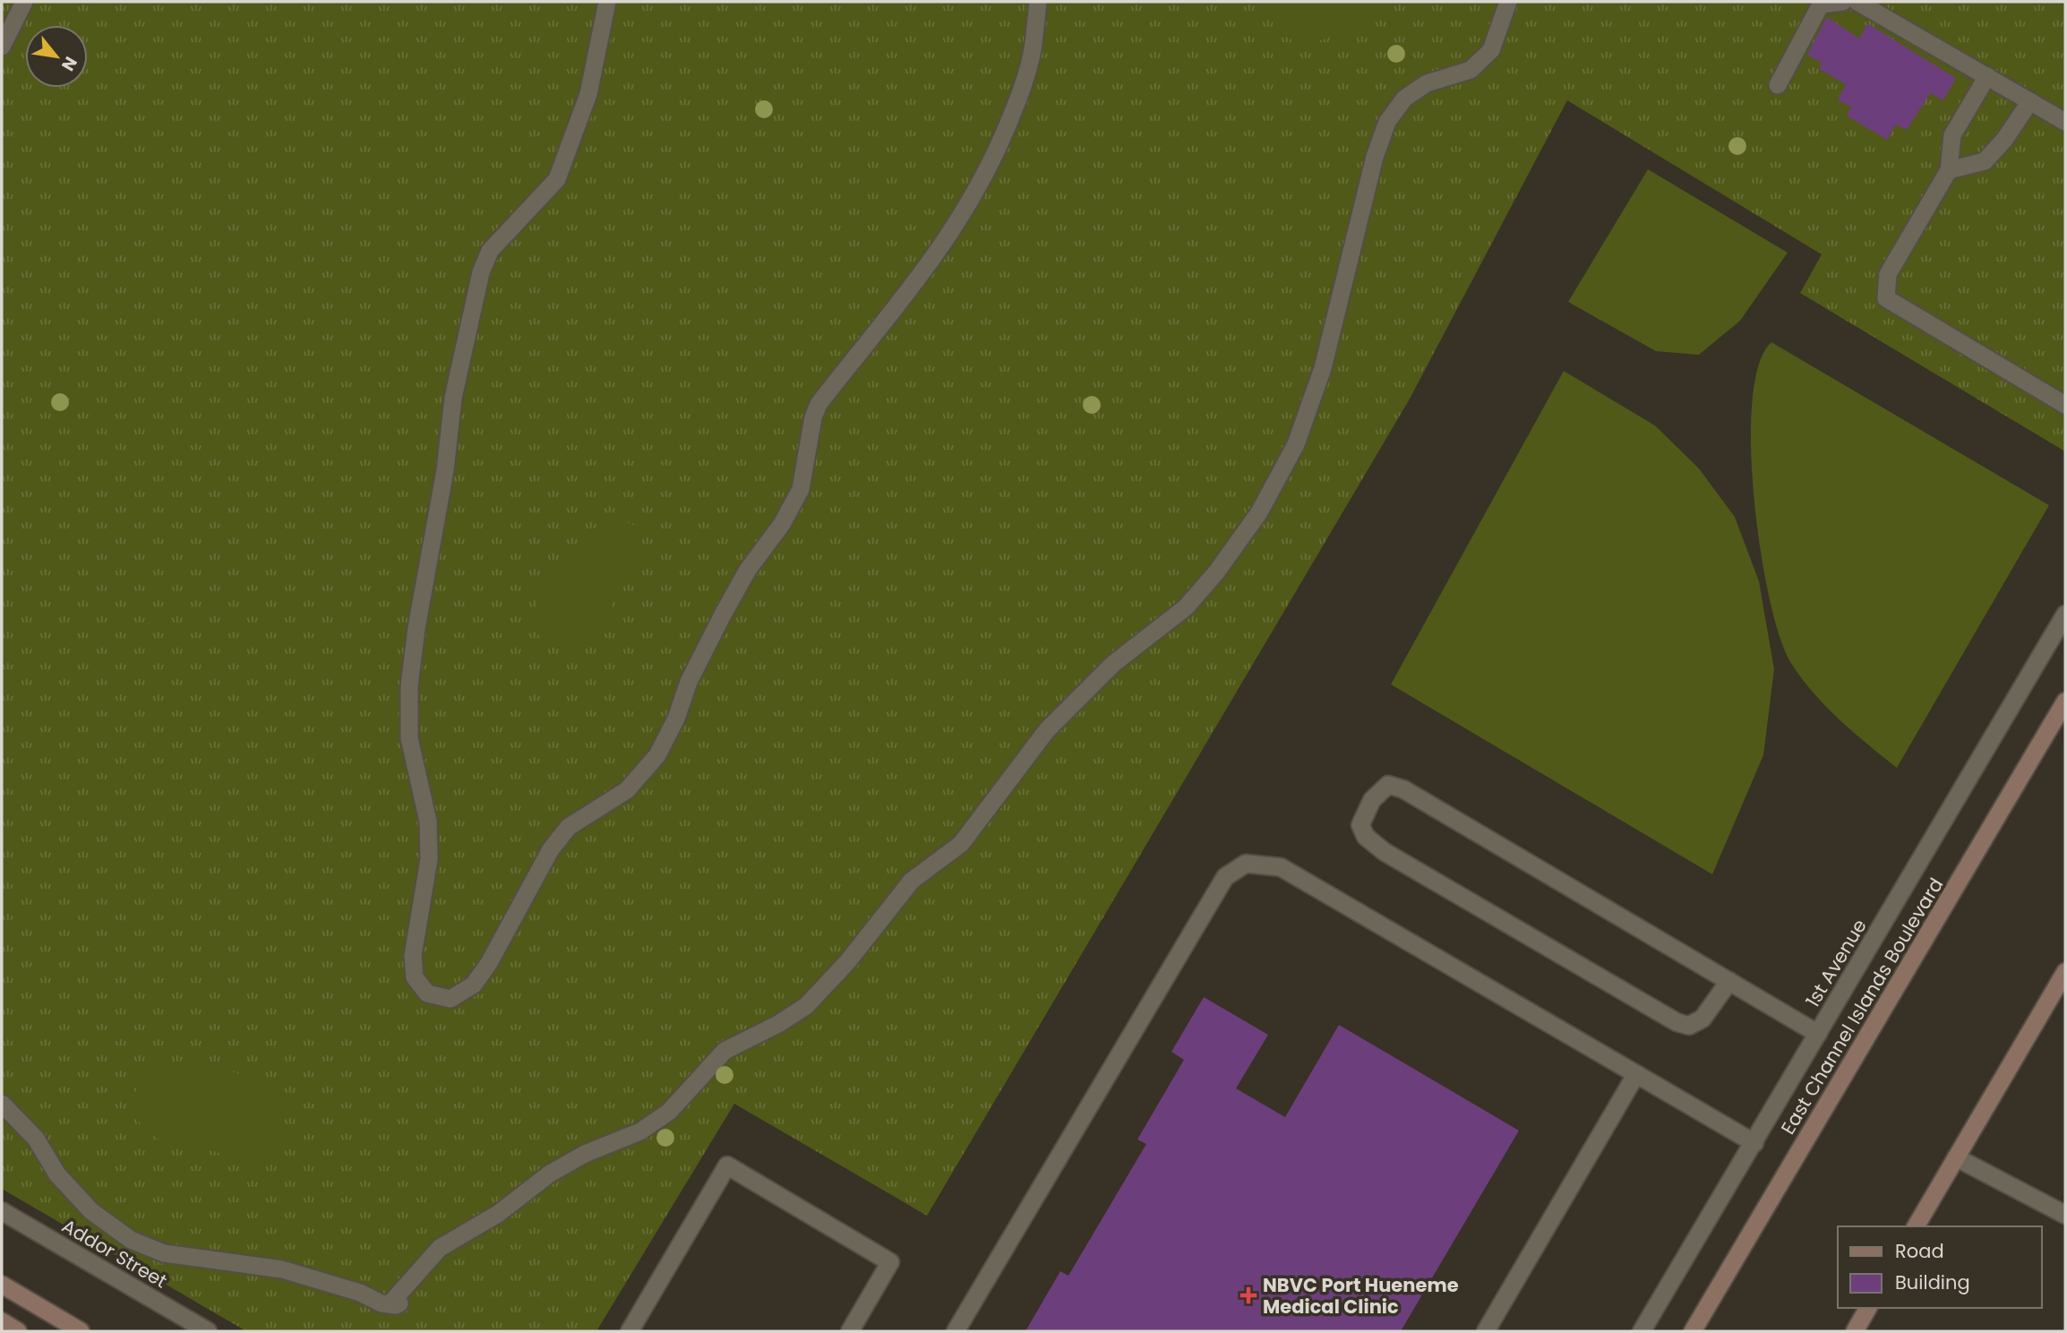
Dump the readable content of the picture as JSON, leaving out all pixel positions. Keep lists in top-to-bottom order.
{
  "streets": {
    "main road": ["East Channel Islands Boulevard"],
    "street": ["1st Avenue", "Addor Street"]
  },
  "places": {
    "health": ["NBVC Port Hueneme Medical Clinic"]
  },
  "legend": ["Road", "Building"],
  "north": "bottom right"
}
